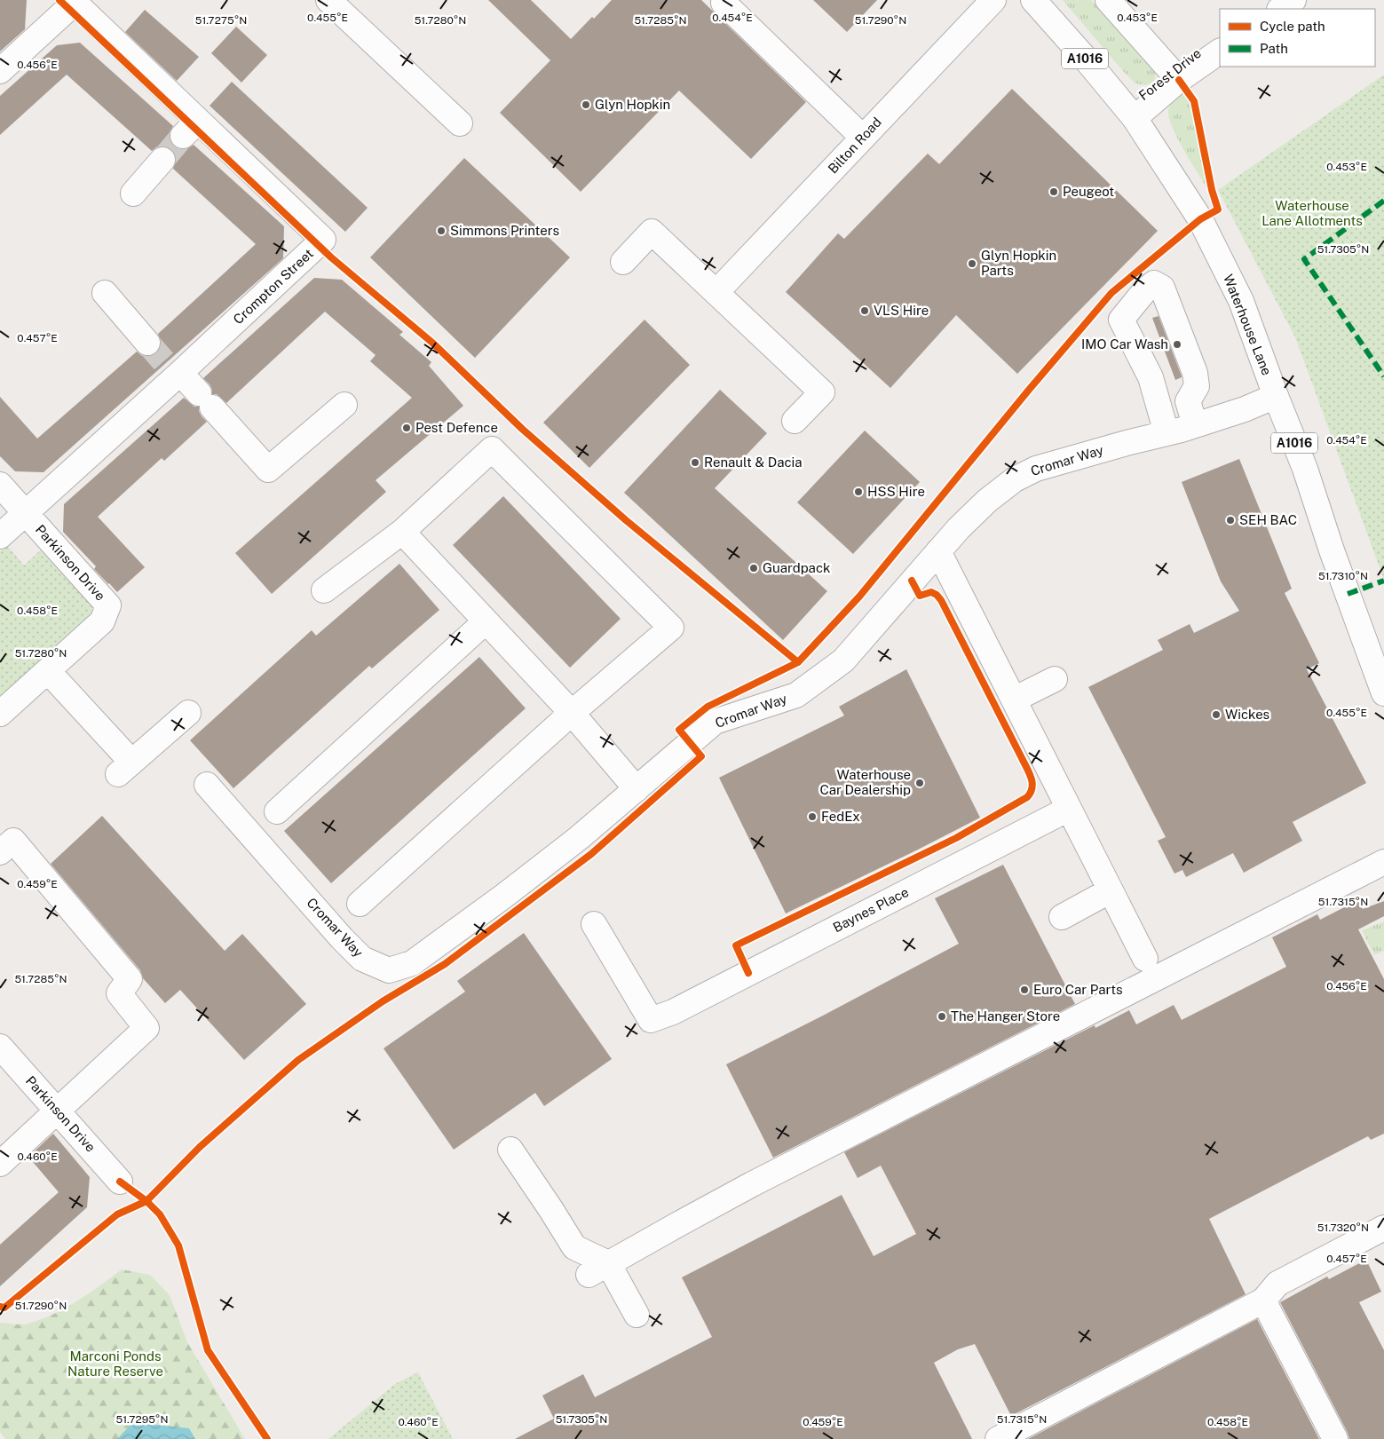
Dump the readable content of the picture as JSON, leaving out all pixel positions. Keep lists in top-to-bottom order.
{
  "streets": {
    "street": [
      "A1016",
      "Forest Drive",
      "Bilton Road",
      "Crompton Street",
      "Waterhouse Lane",
      "Cromar Way",
      "Parkinson Drive",
      "Baynes Place"
    ]
  },
  "crossings": [
    ["Forest Drive", "Waterhouse Lane"],
    ["Crompton Street", "Parkinson Drive"],
    ["Waterhouse Lane", "Cromar Way"]
  ],
  "parks": ["Waterhouse Lane Allotments", "Marconi Ponds Nature Reserve"],
  "places": [
    "Glyn Hopkin",
    "Peugeot",
    "Simmons Printers",
    "Glyn Hopkin Parts",
    "VLS Hire",
    "IMO Car Wash",
    "Pest Defence",
    "Renault & Dacia",
    "HSS Hire",
    "SEH BAC",
    "Guardpack",
    "Wickes",
    "Waterhouse Car Dealership",
    "FedEx",
    "Euro Car Parts",
    "The Hanger Store"
  ],
  "legend": ["Cycle path", "Path"],
  "coordinates": [
    "0.455°E",
    "0.454°E",
    "0.453°E",
    "51.7275°N",
    "51.7280°N",
    "51.7285°N",
    "51.7290°N",
    "0.456°E",
    "51.7305°N",
    "0.457°E",
    "51.7310°N",
    "0.458°E",
    "0.459°E",
    "51.7315°N",
    "0.460°E",
    "51.7320°N",
    "51.7295°N"
  ]
}
